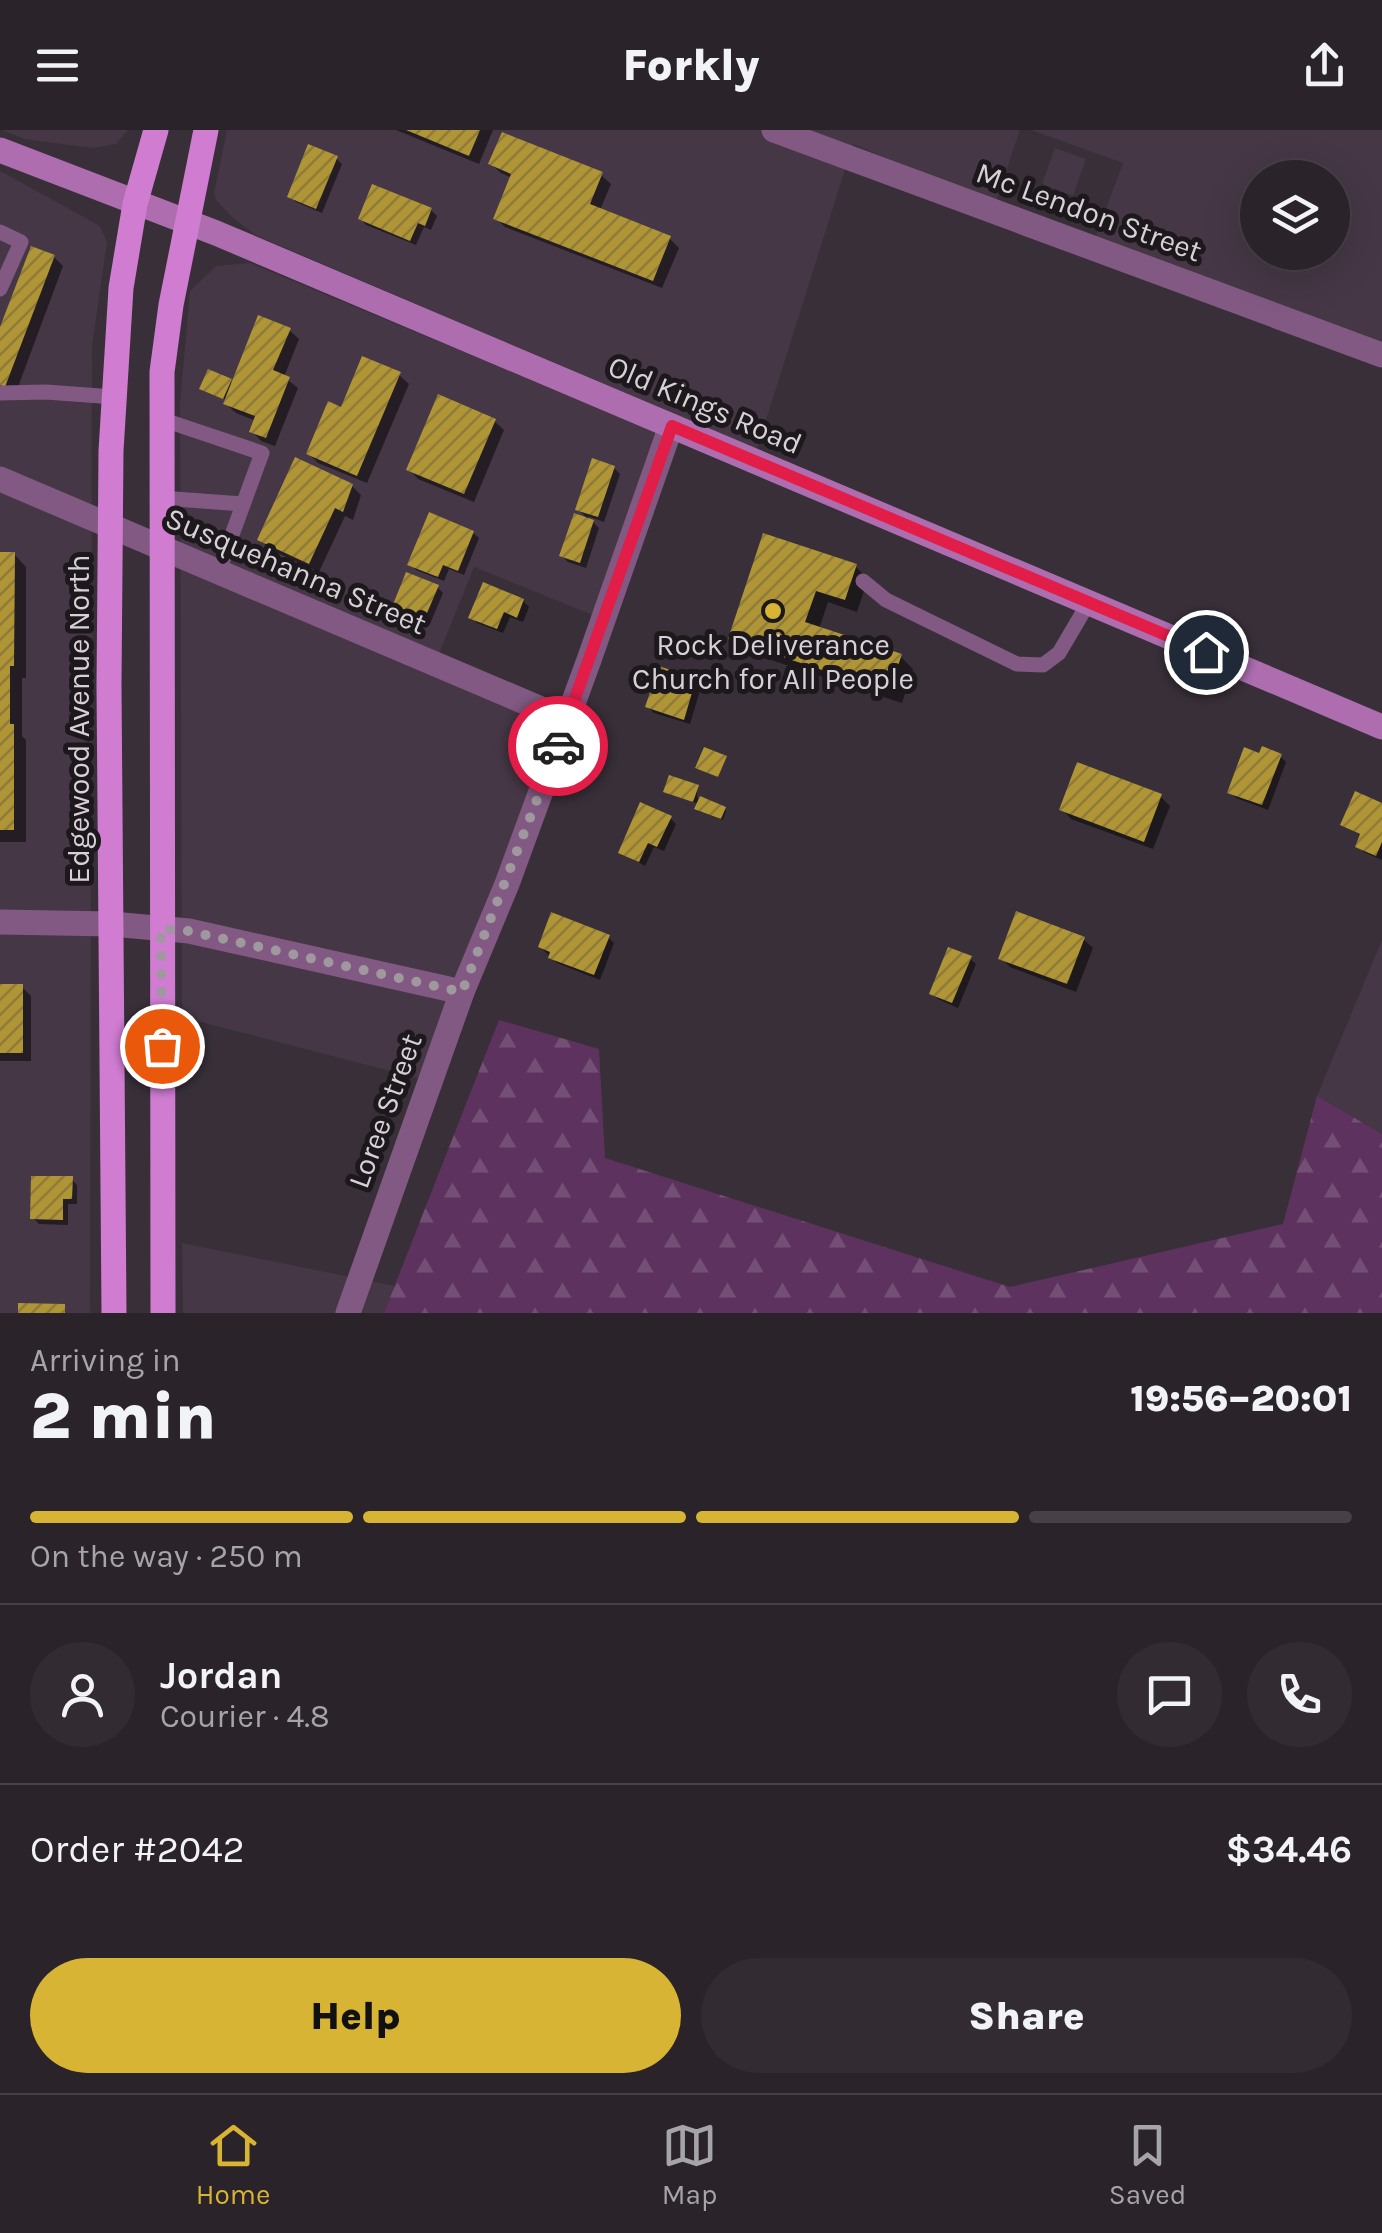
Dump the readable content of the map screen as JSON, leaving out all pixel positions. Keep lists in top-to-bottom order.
{
  "streets": {
    "main road": ["Edgewood Avenue North"],
    "street": [
      "Mc Lendon Street",
      "Old Kings Road",
      "Susquehanna Street",
      "Loree Street"
    ]
  },
  "crossings": [
    ["Old Kings Road", "Edgewood Avenue North"],
    ["Old Kings Road", "Loree Street"],
    ["Susquehanna Street", "Edgewood Avenue North"],
    ["Susquehanna Street", "Loree Street"]
  ],
  "places": ["Rock Deliverance Church for All People"],
  "page": {
    "header": "Forkly",
    "heading": ["2 min", "Arriving in", "19:56–20:01"],
    "panel": [
      "Jordan",
      "Courier · 4.8",
      "Order #2042",
      "$34.46"
    ],
    "bar": "On the way · 250 m",
    "buttons": ["Help", "Share"],
    "tabs": ["Home", "Map", "Saved"]
  }
}
